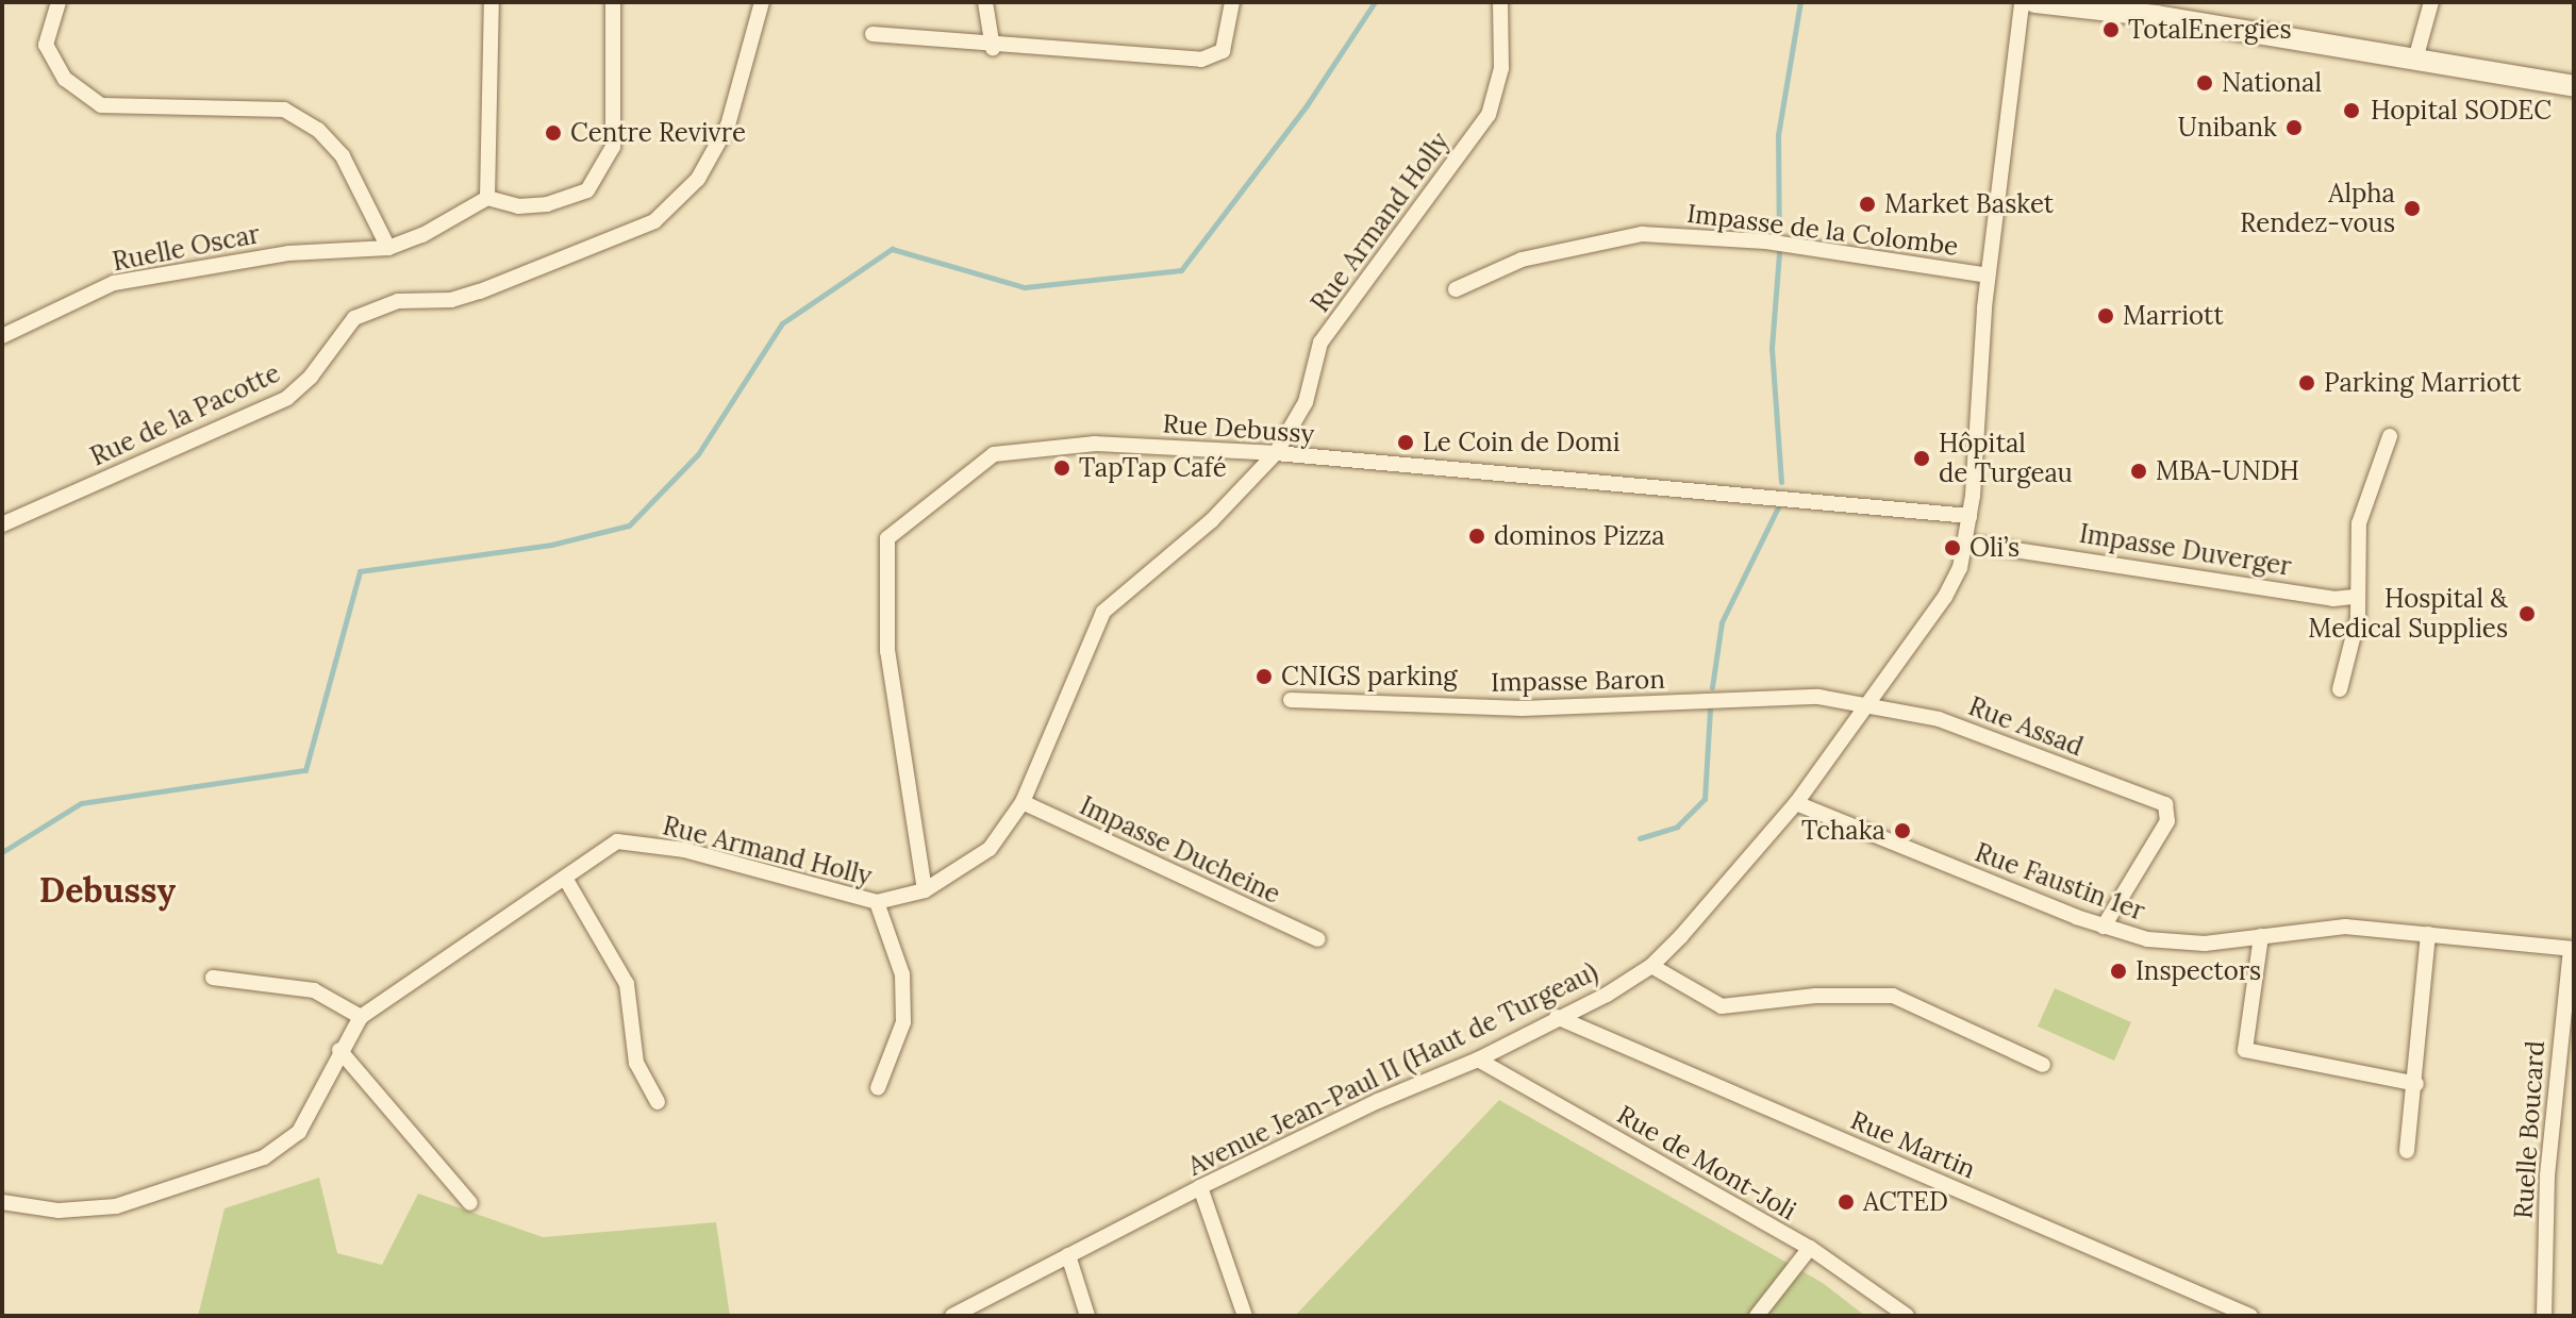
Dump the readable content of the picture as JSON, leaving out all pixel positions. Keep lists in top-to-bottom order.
{
  "streets": {
    "street": [
      "Rue Armand Holly",
      "Impasse de la Colombe",
      "Ruelle Oscar",
      "Rue de la Pacotte",
      "Rue Debussy",
      "Impasse Duverger",
      "Impasse Baron",
      "Rue Assad",
      "Impasse Ducheine",
      "Rue Faustin 1er",
      "Avenue Jean-Paul II (Haut de Turgeau)",
      "Ruelle Boucard",
      "Rue Martin",
      "Rue de Mont-Joli"
    ]
  },
  "crossings": [
    ["Rue Armand Holly", "Rue Debussy"],
    ["Rue Armand Holly", "Impasse Ducheine"],
    ["Impasse de la Colombe", "Avenue Jean-Paul II (Haut de Turgeau)"],
    ["Rue Debussy", "Avenue Jean-Paul II (Haut de Turgeau)"],
    ["Impasse Duverger", "Avenue Jean-Paul II (Haut de Turgeau)"],
    ["Impasse Baron", "Rue Assad"],
    ["Impasse Baron", "Avenue Jean-Paul II (Haut de Turgeau)"],
    ["Rue Assad", "Rue Faustin 1er"],
    ["Rue Assad", "Avenue Jean-Paul II (Haut de Turgeau)"],
    ["Rue Faustin 1er", "Avenue Jean-Paul II (Haut de Turgeau)"],
    ["Rue Faustin 1er", "Ruelle Boucard"],
    ["Avenue Jean-Paul II (Haut de Turgeau)", "Rue Martin"],
    ["Avenue Jean-Paul II (Haut de Turgeau)", "Rue de Mont-Joli"]
  ],
  "districts": ["Debussy"],
  "places": [
    "TotalEnergies",
    "National",
    "Hopital SODEC",
    "Unibank",
    "Centre Revivre",
    "Market Basket",
    "Alpha Rendez-vous",
    "Marriott",
    "Parking Marriott",
    "Le Coin de Domi",
    "Hôpital de Turgeau",
    "TapTap Café",
    "MBA-UNDH",
    "dominos Pizza",
    "Oli’s",
    "Hospital & Medical Supplies",
    "CNIGS parking",
    "Tchaka",
    "Inspectors",
    "ACTED"
  ]
}
